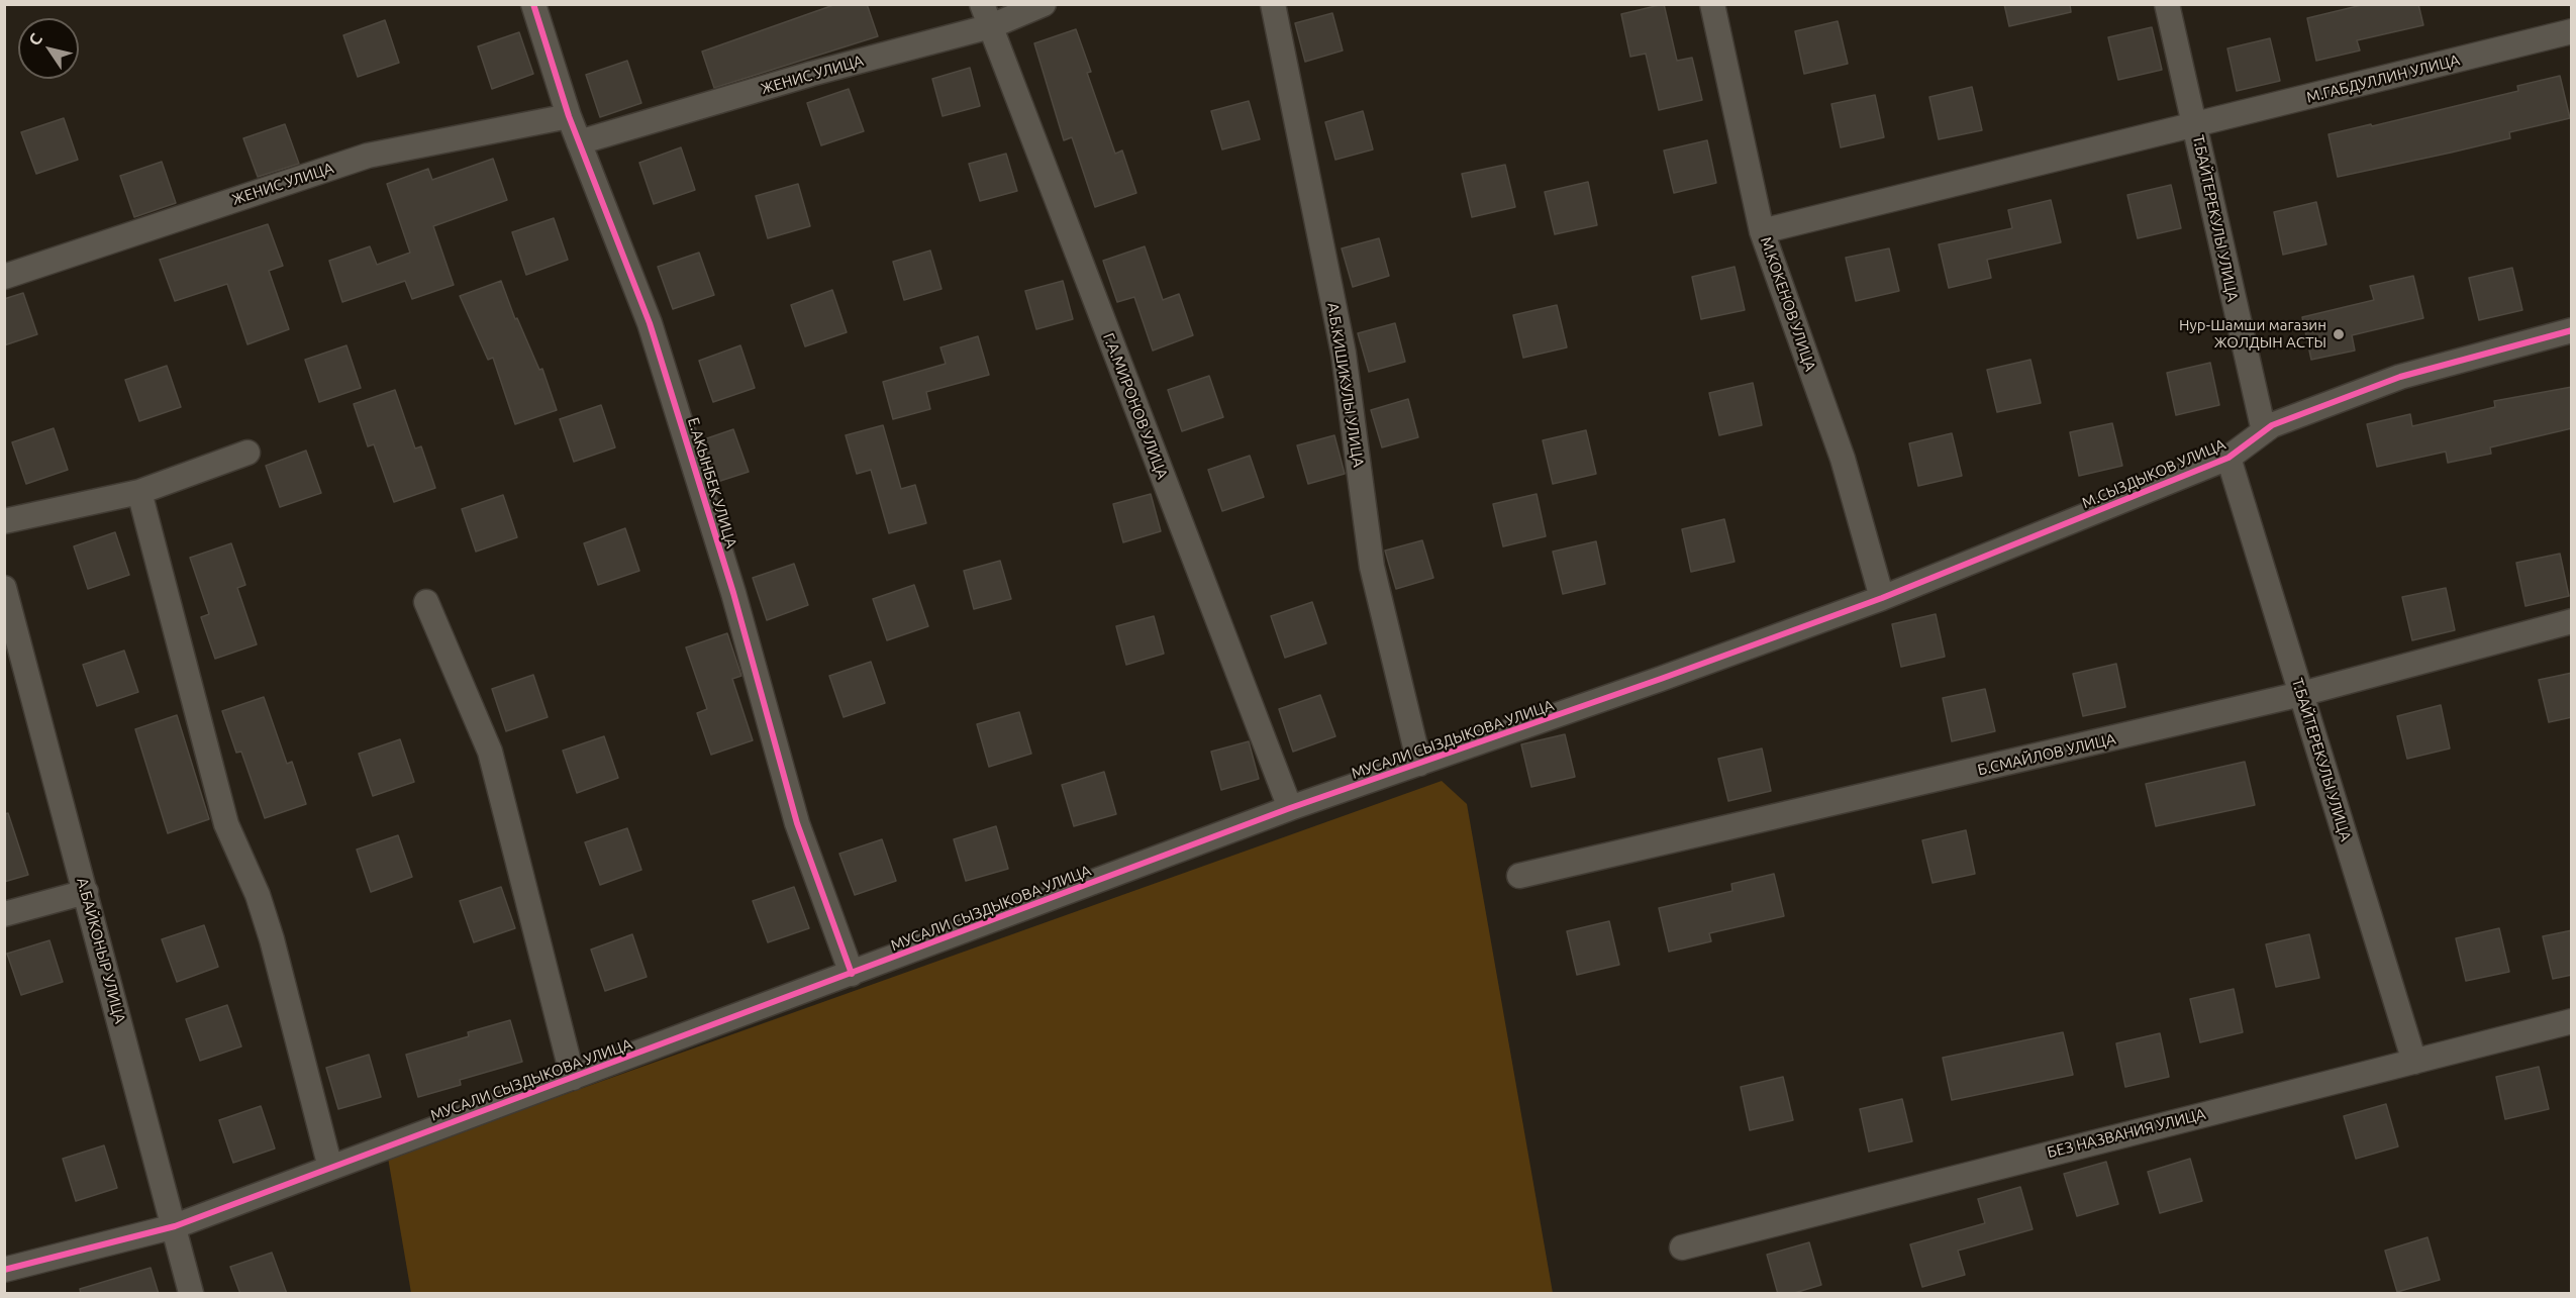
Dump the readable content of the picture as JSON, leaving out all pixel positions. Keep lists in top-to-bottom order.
{
  "streets": {
    "street": [
      "ЖЕНИС УЛИЦА",
      "М.ГАБДУЛЛИН УЛИЦА",
      "Т.БАЙТЕРЕКУЛЫ УЛИЦА",
      "М.КОКЕНОВ УЛИЦА",
      "А.Б.КИШИКУЛЫ УЛИЦА",
      "Г.А.МИРОНОВ УЛИЦА",
      "М.СЫЗДЫКОВ УЛИЦА",
      "Е.АКЫНБЕК УЛИЦА",
      "МУСАЛИ СЫЗДЫКОВА УЛИЦА",
      "Б.СМАЙЛОВ УЛИЦА",
      "А.БАЙКОНЫР УЛИЦА",
      "БЕЗ НАЗВАНИЯ УЛИЦА"
    ]
  },
  "crossings": [
    ["ЖЕНИС УЛИЦА", "Г.А.МИРОНОВ УЛИЦА"],
    ["ЖЕНИС УЛИЦА", "Е.АКЫНБЕК УЛИЦА"],
    ["М.ГАБДУЛЛИН УЛИЦА", "Т.БАЙТЕРЕКУЛЫ УЛИЦА"],
    ["М.ГАБДУЛЛИН УЛИЦА", "М.КОКЕНОВ УЛИЦА"],
    ["Т.БАЙТЕРЕКУЛЫ УЛИЦА", "М.СЫЗДЫКОВ УЛИЦА"],
    ["Т.БАЙТЕРЕКУЛЫ УЛИЦА", "Б.СМАЙЛОВ УЛИЦА"],
    ["Т.БАЙТЕРЕКУЛЫ УЛИЦА", "БЕЗ НАЗВАНИЯ УЛИЦА"],
    ["М.КОКЕНОВ УЛИЦА", "М.СЫЗДЫКОВ УЛИЦА"],
    ["М.КОКЕНОВ УЛИЦА", "МУСАЛИ СЫЗДЫКОВА УЛИЦА"],
    ["А.Б.КИШИКУЛЫ УЛИЦА", "МУСАЛИ СЫЗДЫКОВА УЛИЦА"],
    ["Г.А.МИРОНОВ УЛИЦА", "МУСАЛИ СЫЗДЫКОВА УЛИЦА"],
    ["М.СЫЗДЫКОВ УЛИЦА", "МУСАЛИ СЫЗДЫКОВА УЛИЦА"],
    ["Е.АКЫНБЕК УЛИЦА", "МУСАЛИ СЫЗДЫКОВА УЛИЦА"],
    ["МУСАЛИ СЫЗДЫКОВА УЛИЦА", "А.БАЙКОНЫР УЛИЦА"]
  ],
  "places": ["Нур-Шамши магазин ЖОЛДЫН АСТЫ"],
  "north": "top left"
}
